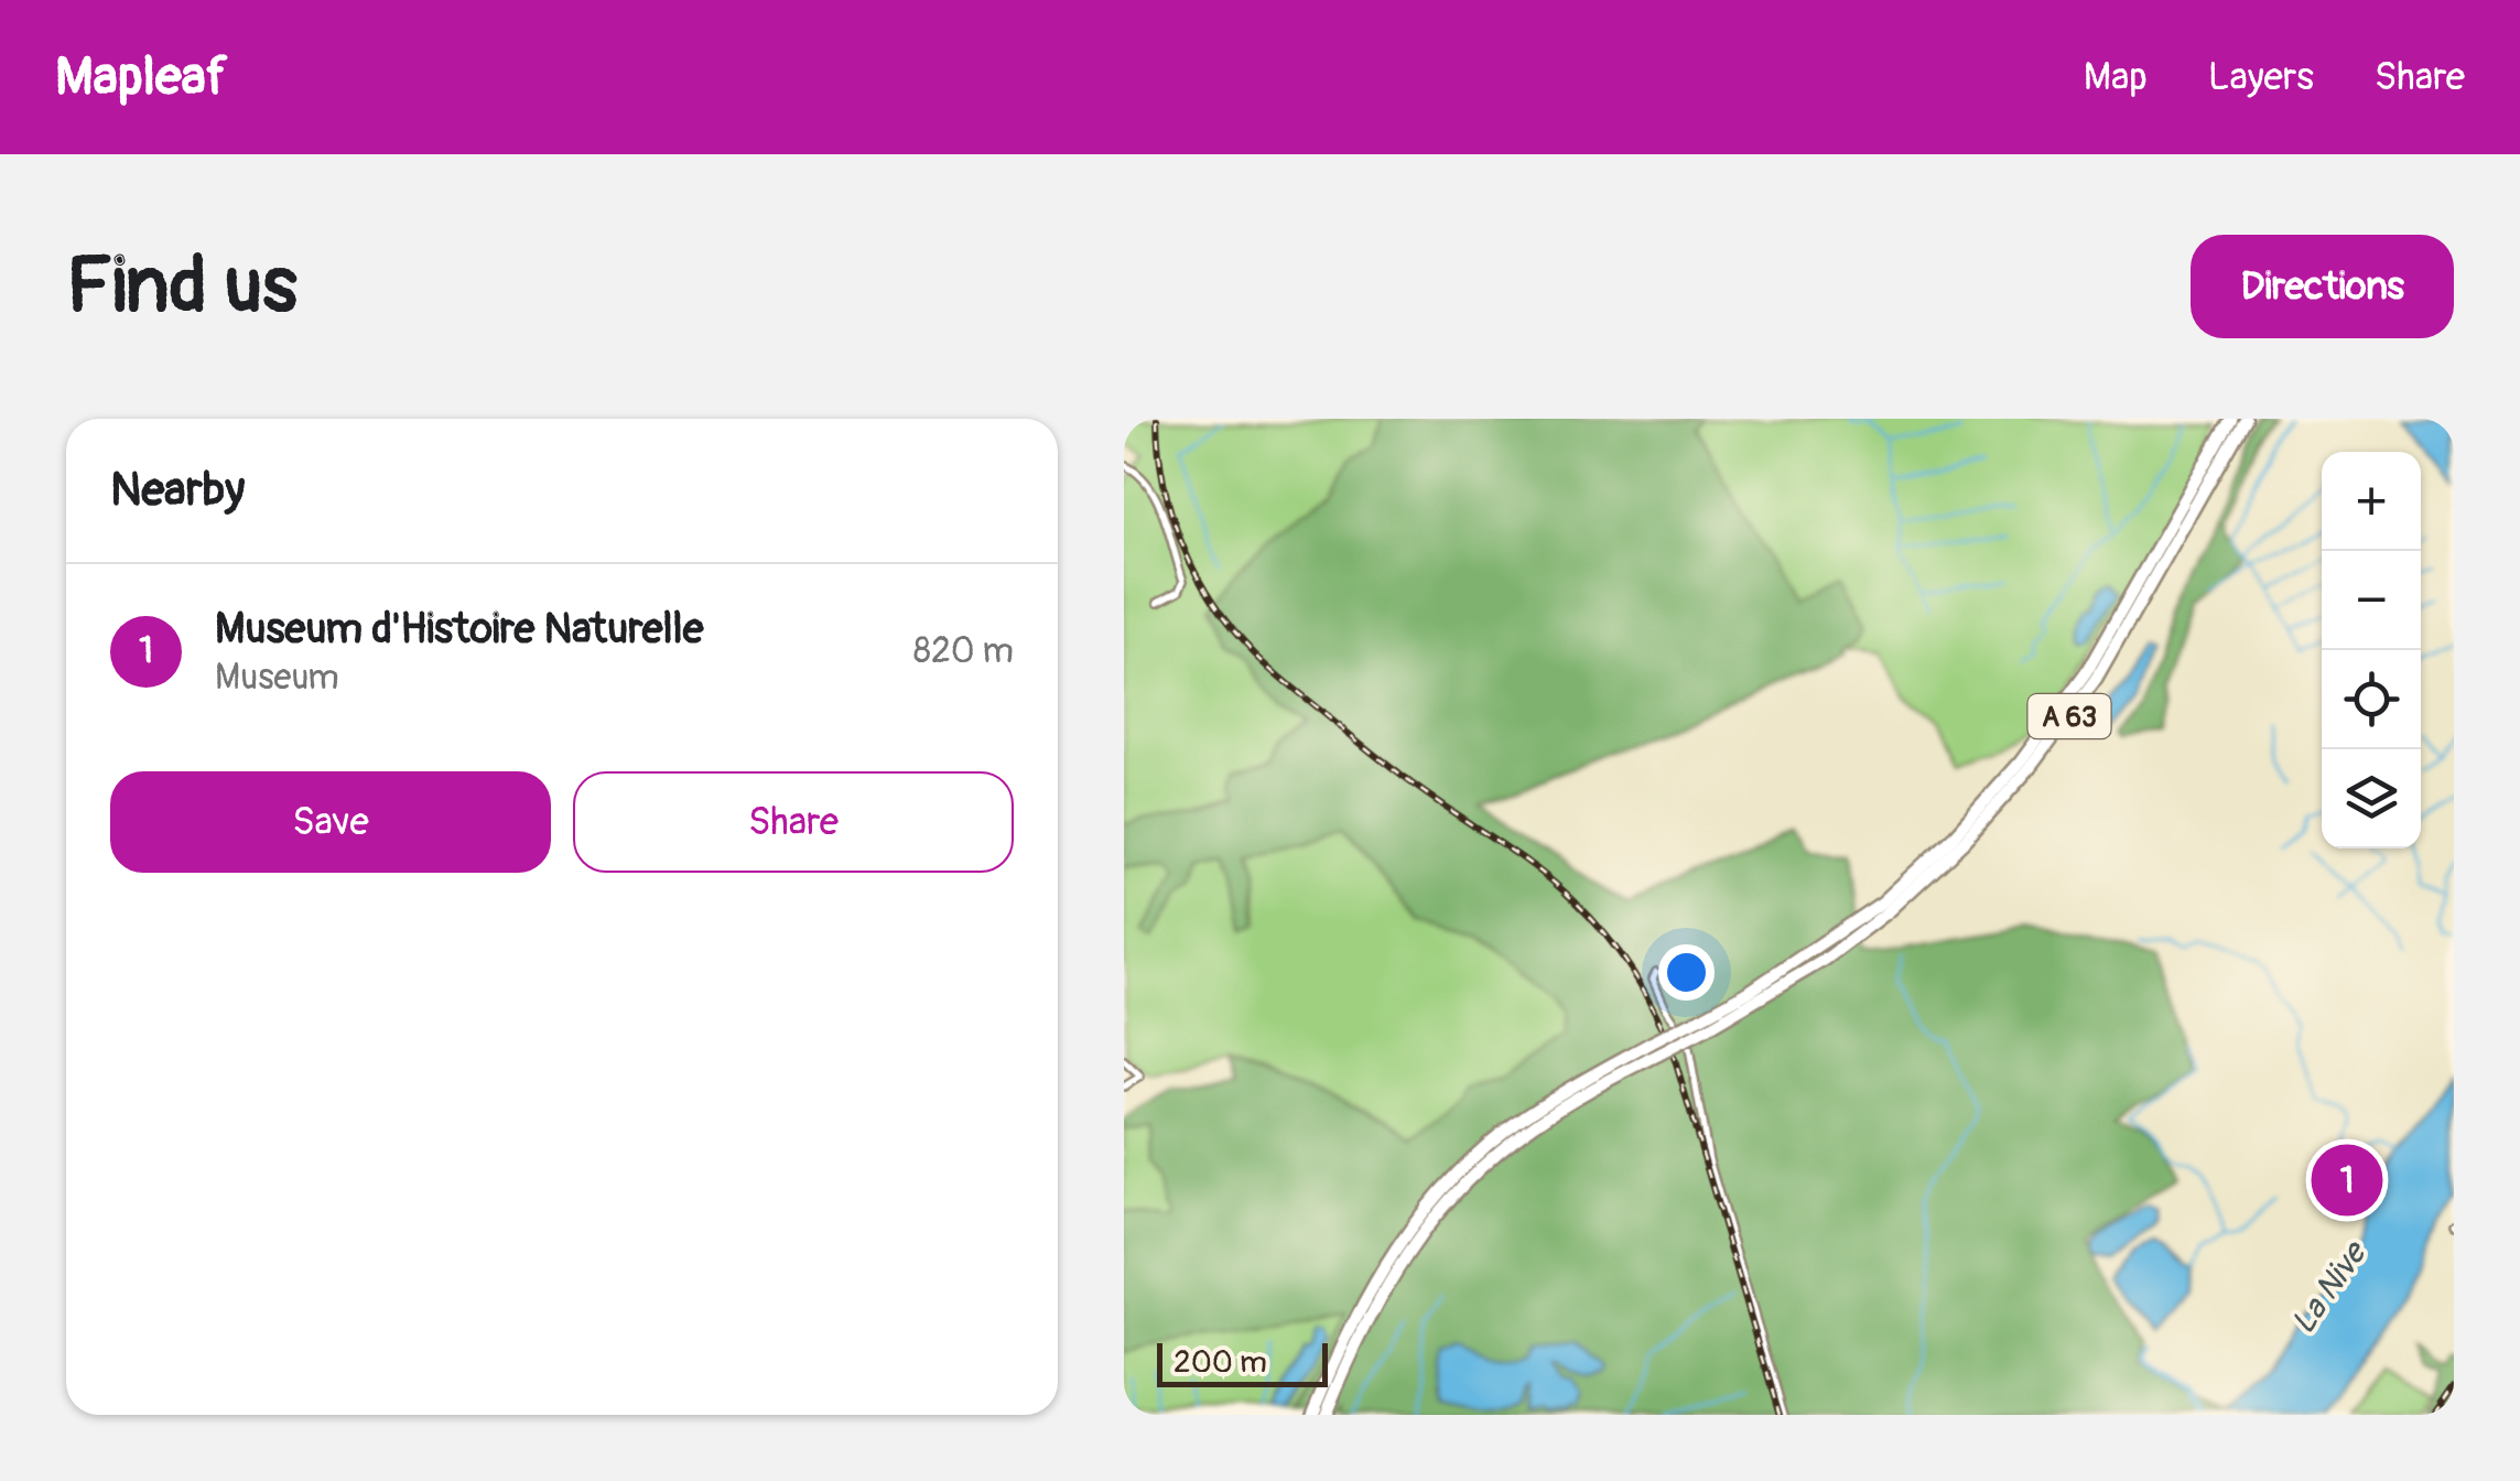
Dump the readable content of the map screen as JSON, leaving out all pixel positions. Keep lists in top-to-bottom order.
{
  "streets": {
    "highway": ["A 63"]
  },
  "water": ["La Nive"],
  "scale_bar": "200 m",
  "page": {
    "header": "Mapleaf",
    "nav": ["Map", "Layers", "Share"],
    "buttons": [
      "Directions",
      ["Save", "Share"]
    ],
    "title": "Find us",
    "heading": "Nearby",
    "map_buttons": ["+", "−"],
    "list": [
      {
        "mark": "1",
        "name": "Museum d'Histoire Naturelle",
        "note": "Museum",
        "value": "820 m"
      }
    ],
    "pins": "1",
    "scale": "200 m"
  }
}
